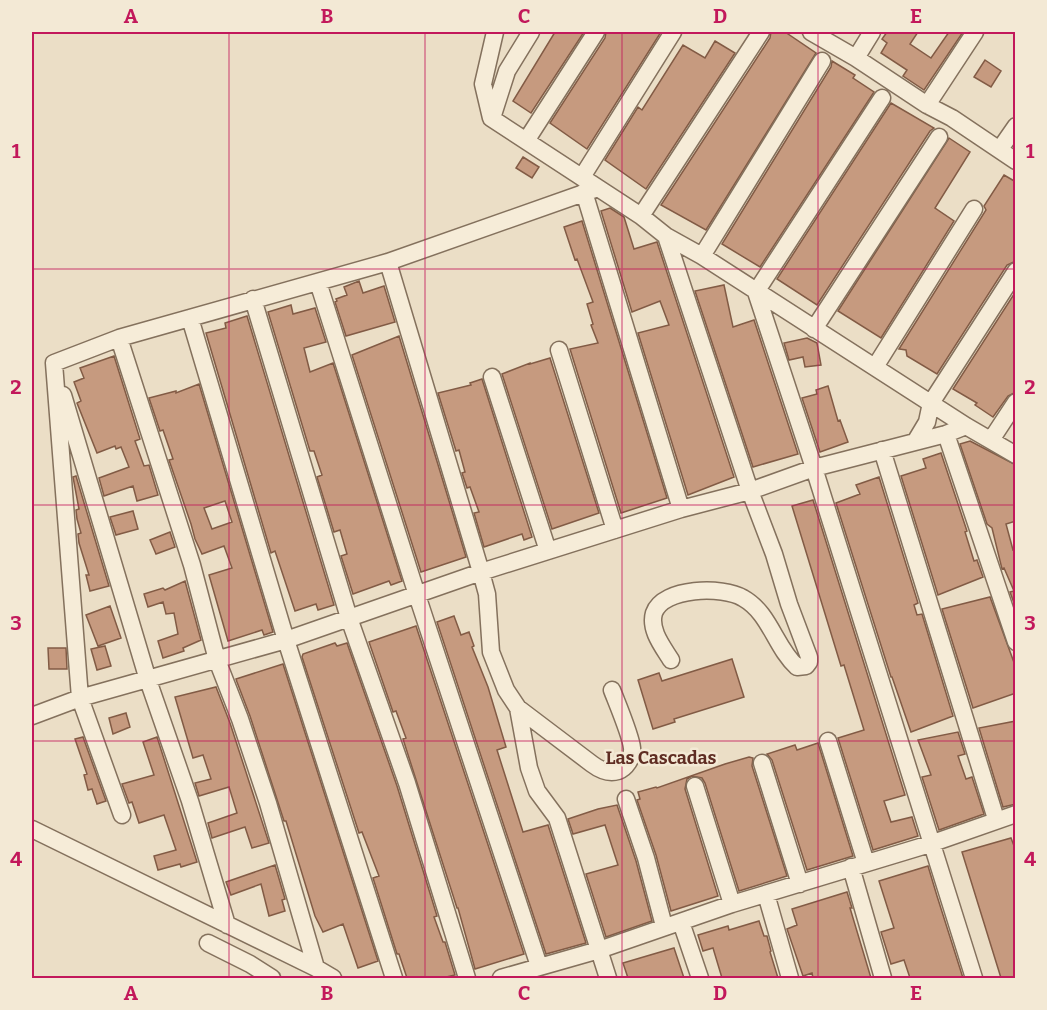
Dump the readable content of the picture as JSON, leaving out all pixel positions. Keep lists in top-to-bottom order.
{
  "districts": ["Las Cascadas"],
  "grid": {
    "columns": [
      "A",
      "B",
      "C",
      "D",
      "E"
    ],
    "rows": [
      "1",
      "2",
      "3",
      "4"
    ]
  }
}
